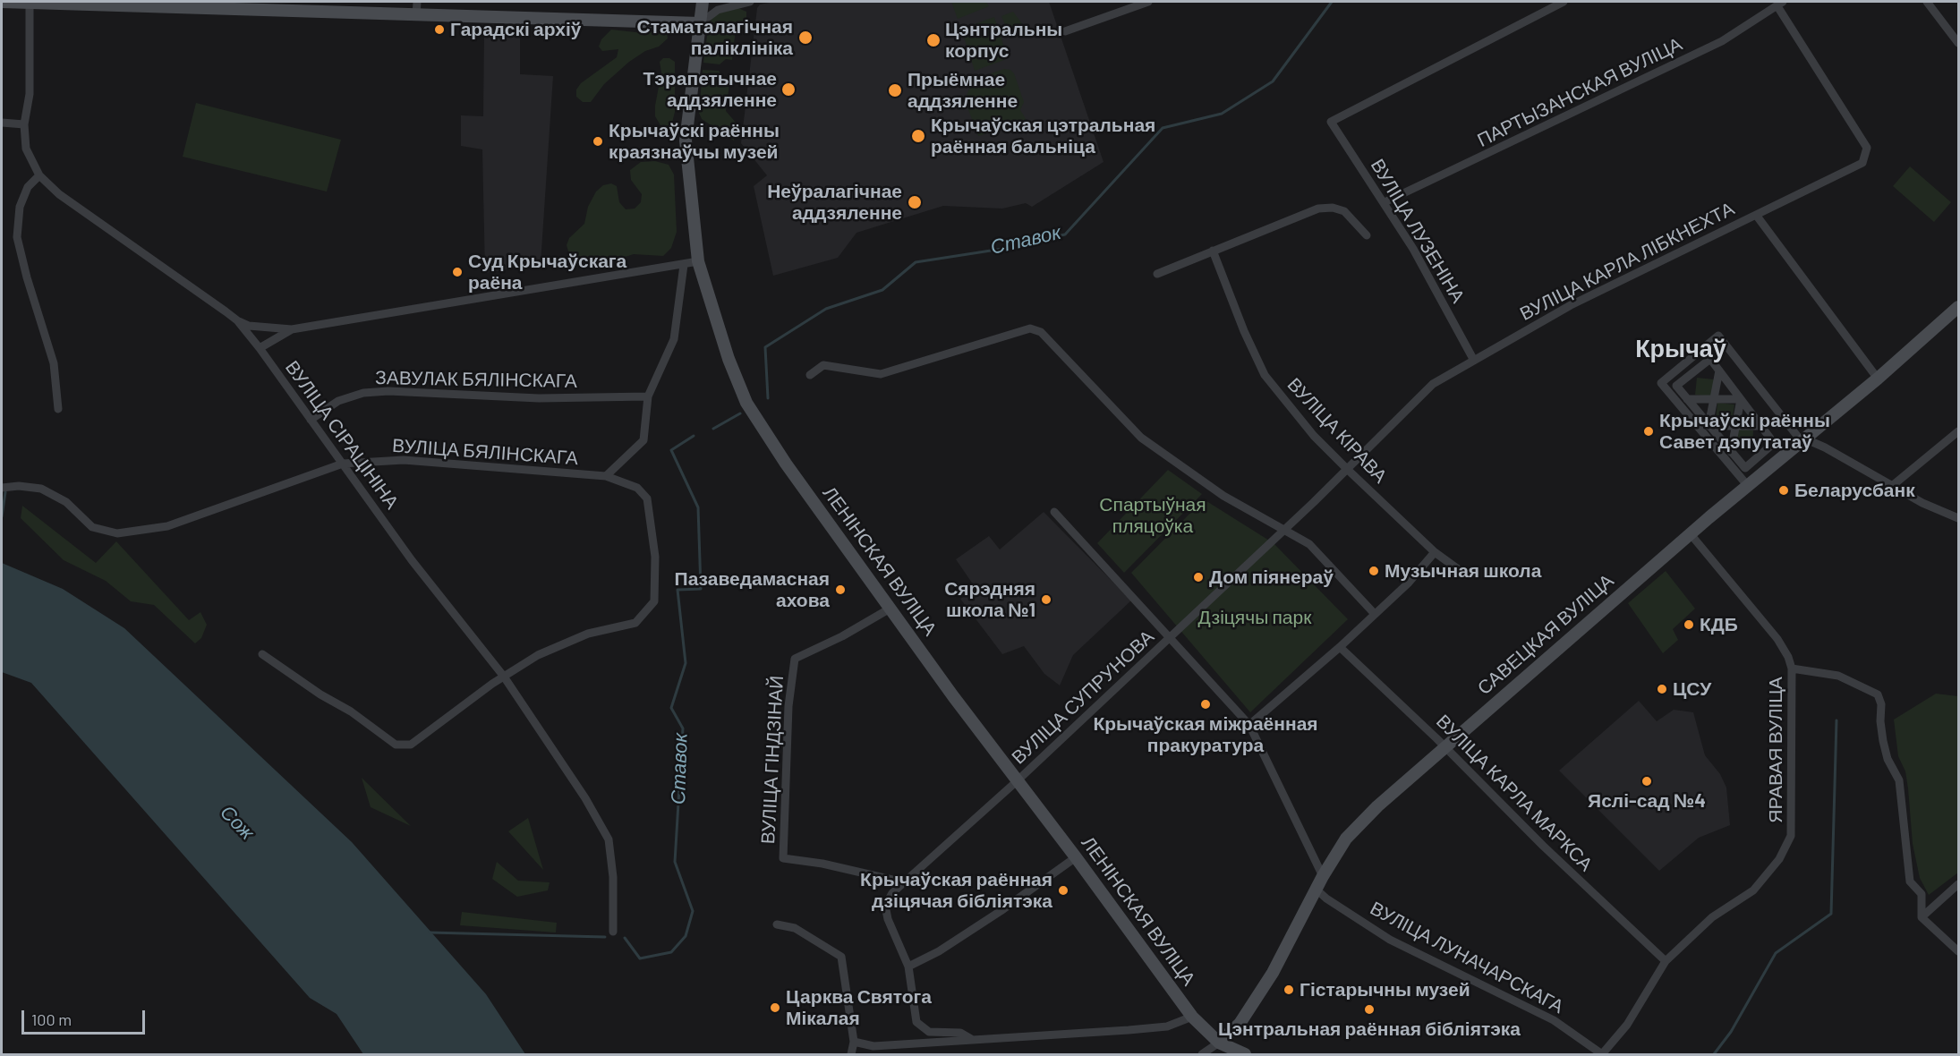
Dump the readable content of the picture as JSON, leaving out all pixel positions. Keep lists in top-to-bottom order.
{
  "streets": {
    "street": [
      "ПАРТЫЗАНСКАЯ ВУЛІЦА",
      "ВУЛІЦА ЛУЗЕНІНА",
      "ВУЛІЦА КАРЛА ЛІБКНЕХТА",
      "ЗАВУЛАК БЯЛІНСКАГА",
      "ВУЛІЦА КІРАВА",
      "ВУЛІЦА СІРАЦІНІНА",
      "ВУЛІЦА БЯЛІНСКАГА",
      "ЛЕНІНСКАЯ ВУЛІЦА",
      "САВЕЦКАЯ ВУЛІЦА",
      "ВУЛІЦА СУПРУНОВА",
      "ЯРАВАЯ ВУЛІЦА",
      "ВУЛІЦА ГІНДЗІНАЙ",
      "ВУЛІЦА КАРЛА МАРКСА",
      "ВУЛІЦА ЛУНАЧАРСКАГА"
    ]
  },
  "crossings": [
    ["ПАРТЫЗАНСКАЯ ВУЛІЦА", "ВУЛІЦА ЛУЗЕНІНА"],
    ["ПАРТЫЗАНСКАЯ ВУЛІЦА", "ВУЛІЦА КАРЛА ЛІБКНЕХТА"],
    ["ВУЛІЦА ЛУЗЕНІНА", "ВУЛІЦА КАРЛА ЛІБКНЕХТА"],
    ["ВУЛІЦА КАРЛА ЛІБКНЕХТА", "ВУЛІЦА КІРАВА"],
    ["ВУЛІЦА КАРЛА ЛІБКНЕХТА", "ВУЛІЦА СУПРУНОВА"],
    ["ЗАВУЛАК БЯЛІНСКАГА", "ВУЛІЦА СІРАЦІНІНА"],
    ["ВУЛІЦА СІРАЦІНІНА", "ВУЛІЦА БЯЛІНСКАГА"],
    ["ЛЕНІНСКАЯ ВУЛІЦА", "САВЕЦКАЯ ВУЛІЦА"],
    ["ЛЕНІНСКАЯ ВУЛІЦА", "ВУЛІЦА СУПРУНОВА"],
    ["ЛЕНІНСКАЯ ВУЛІЦА", "ВУЛІЦА ГІНДЗІНАЙ"],
    ["САВЕЦКАЯ ВУЛІЦА", "ЯРАВАЯ ВУЛІЦА"],
    ["САВЕЦКАЯ ВУЛІЦА", "ВУЛІЦА КАРЛА МАРКСА"],
    ["САВЕЦКАЯ ВУЛІЦА", "ВУЛІЦА ЛУНАЧАРСКАГА"],
    ["ВУЛІЦА СУПРУНОВА", "ВУЛІЦА ГІНДЗІНАЙ"],
    ["ЯРАВАЯ ВУЛІЦА", "ВУЛІЦА КАРЛА МАРКСА"],
    ["ЯРАВАЯ ВУЛІЦА", "ВУЛІЦА ЛУНАЧАРСКАГА"]
  ],
  "districts": ["Крычаў"],
  "water": ["Ставок", "Сож"],
  "parks": ["Спартыўная пляцоўка", "Дзіцячы парк"],
  "places": [
    "Гарадскі архіў",
    "Стаматалагічная паліклініка",
    "Цэнтральны корпус",
    "Тэрапетычнае аддзяленне",
    "Прыёмнае аддзяленне",
    "Крычаўская цэтральная раённая бальніца",
    "Крычаўскі раённы краязнаўчы музей",
    "Неўралагічнае аддзяленне",
    "Суд Крычаўскага раёна",
    "Крычаўскі раённы Савет дэпутатаў",
    "Беларусбанк",
    "Музычная школа",
    "Дом піянераў",
    "Пазаведамасная ахова",
    "Сярэдняя школа №1",
    "КДБ",
    "ЦСУ",
    "Крычаўская міжраённая пракуратура",
    "Яслі-сад №4",
    "Крычаўская раённая дзіцячая бібліятэка",
    "Гістарычны музей",
    "Царква Святога Мікалая",
    "Цэнтральная раённая бібліятэка"
  ],
  "scale_bar": "100 m"
}
